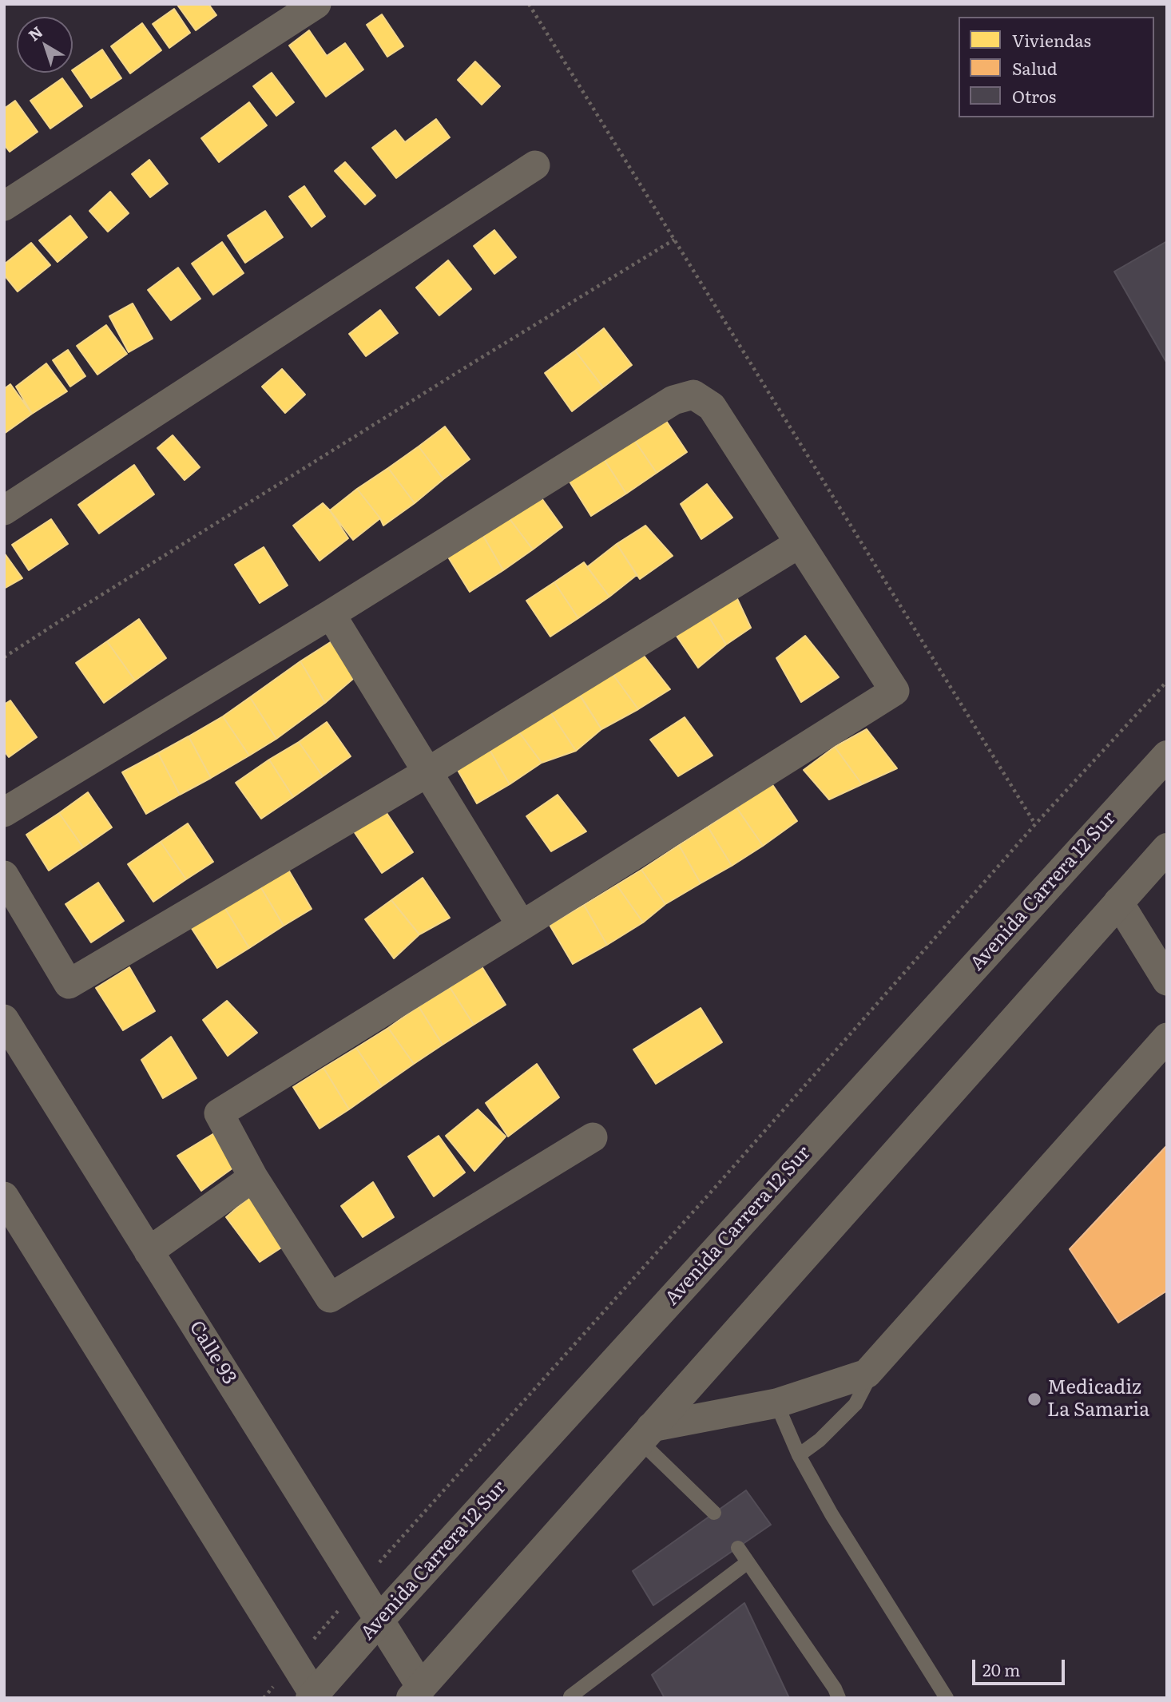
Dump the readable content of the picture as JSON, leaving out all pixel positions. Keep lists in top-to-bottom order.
{
  "streets": {
    "street": ["Avenida Carrera 12 Sur", "Calle 93"]
  },
  "crossings": [
    ["Avenida Carrera 12 Sur", "Calle 93"]
  ],
  "places": ["Medicadiz La Samaria"],
  "legend": ["Viviendas", "Salud", "Otros"],
  "scale_bar": "20 m",
  "north": "top left"
}
